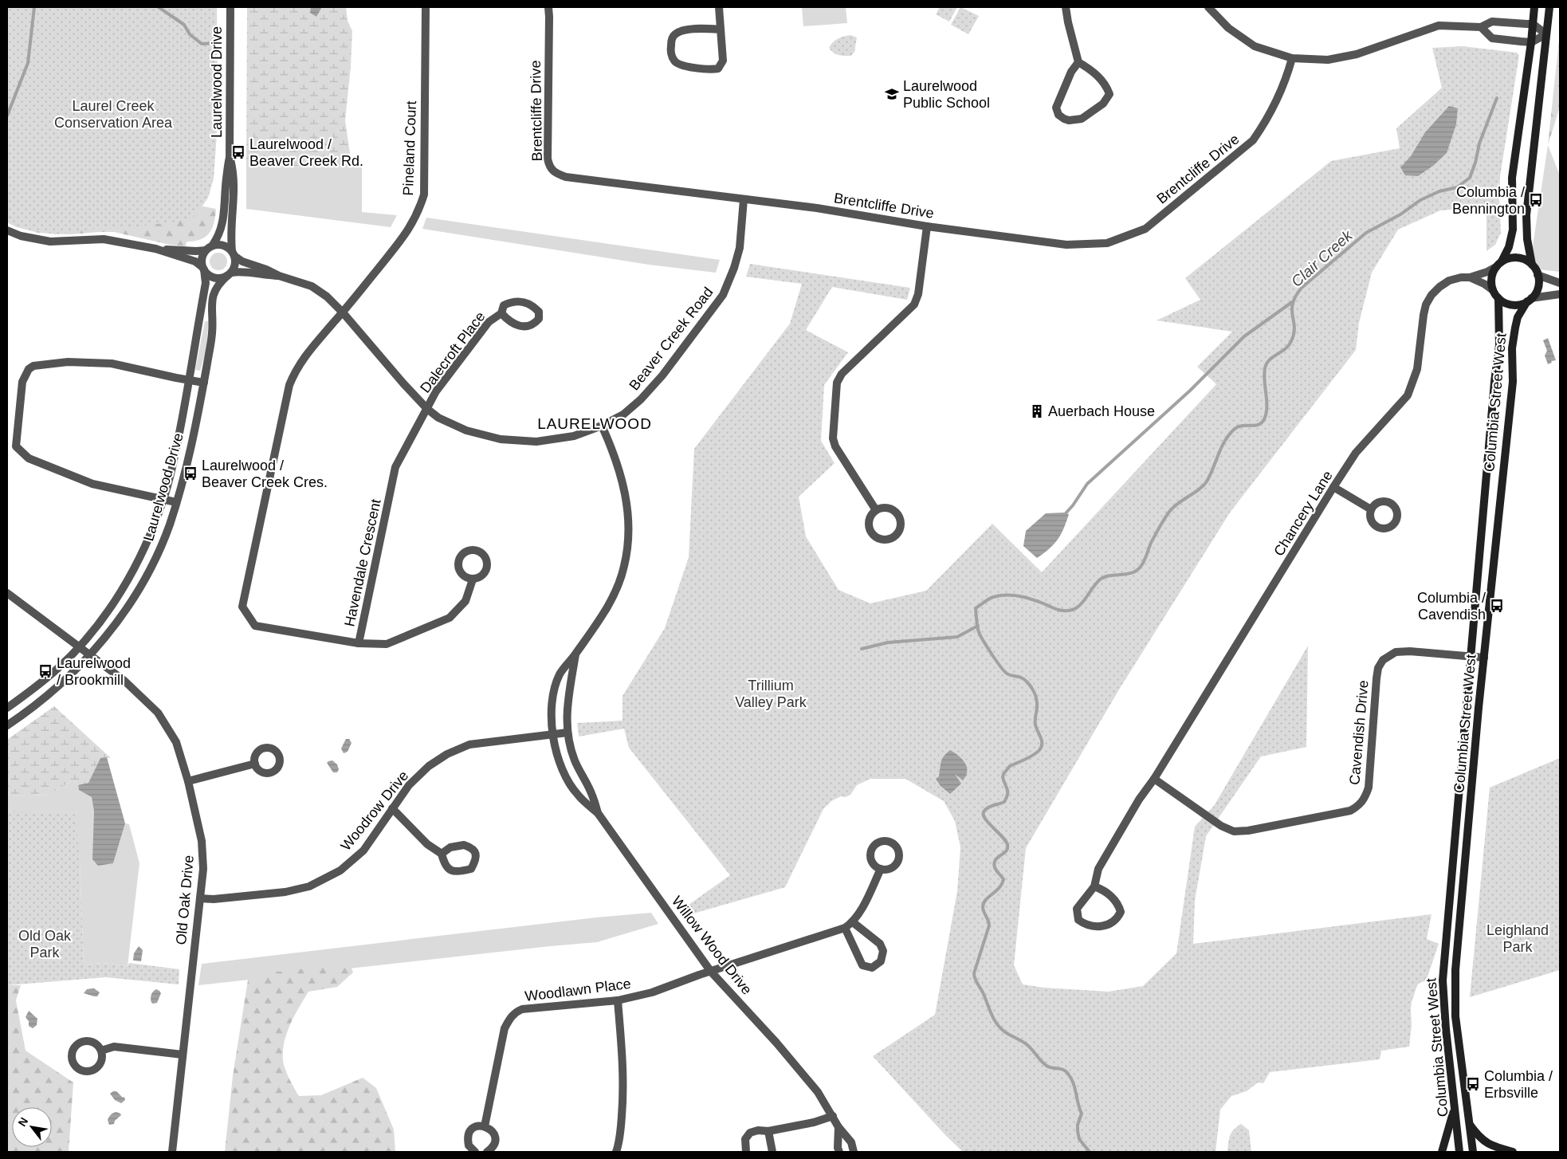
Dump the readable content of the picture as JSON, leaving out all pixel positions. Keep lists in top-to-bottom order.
{
  "streets": {
    "main road": ["Columbia Street West"],
    "street": [
      "Laurelwood Drive",
      "Brentcliffe Drive",
      "Pineland Court",
      "Beaver Creek Road",
      "Dalecroft Place",
      "Chancery Lane",
      "Havendale Crescent",
      "Cavendish Drive",
      "Woodrow Drive",
      "Old Oak Drive",
      "Willow Wood Drive",
      "Woodlawn Place"
    ]
  },
  "crossings": [
    ["Laurelwood Drive", "Beaver Creek Road"],
    ["Laurelwood Drive", "Old Oak Drive"],
    ["Brentcliffe Drive", "Beaver Creek Road"],
    ["Pineland Court", "Beaver Creek Road"],
    ["Pineland Court", "Havendale Crescent"],
    ["Beaver Creek Road", "Dalecroft Place"],
    ["Beaver Creek Road", "Havendale Crescent"],
    ["Beaver Creek Road", "Willow Wood Drive"],
    ["Dalecroft Place", "Havendale Crescent"],
    ["Columbia Street West", "Chancery Lane"],
    ["Columbia Street West", "Cavendish Drive"],
    ["Chancery Lane", "Cavendish Drive"],
    ["Woodrow Drive", "Old Oak Drive"],
    ["Woodrow Drive", "Willow Wood Drive"],
    ["Willow Wood Drive", "Woodlawn Place"]
  ],
  "districts": ["LAURELWOOD"],
  "water": ["Clair Creek"],
  "parks": [
    "Laurel Creek Conservation Area",
    "Trillium Valley Park",
    "Leighland Park",
    "Old Oak Park"
  ],
  "places": {
    "school or university": ["Laurelwood Public School"],
    "bus stop": [
      "Laurelwood / Beaver Creek Rd.",
      "Columbia / Bennington",
      "Laurelwood / Beaver Creek Cres.",
      "Columbia / Cavendish",
      "Laurelwood / Brookmill",
      "Columbia / Erbsville"
    ],
    "building": ["Auerbach House"]
  },
  "north": "top left"
}
